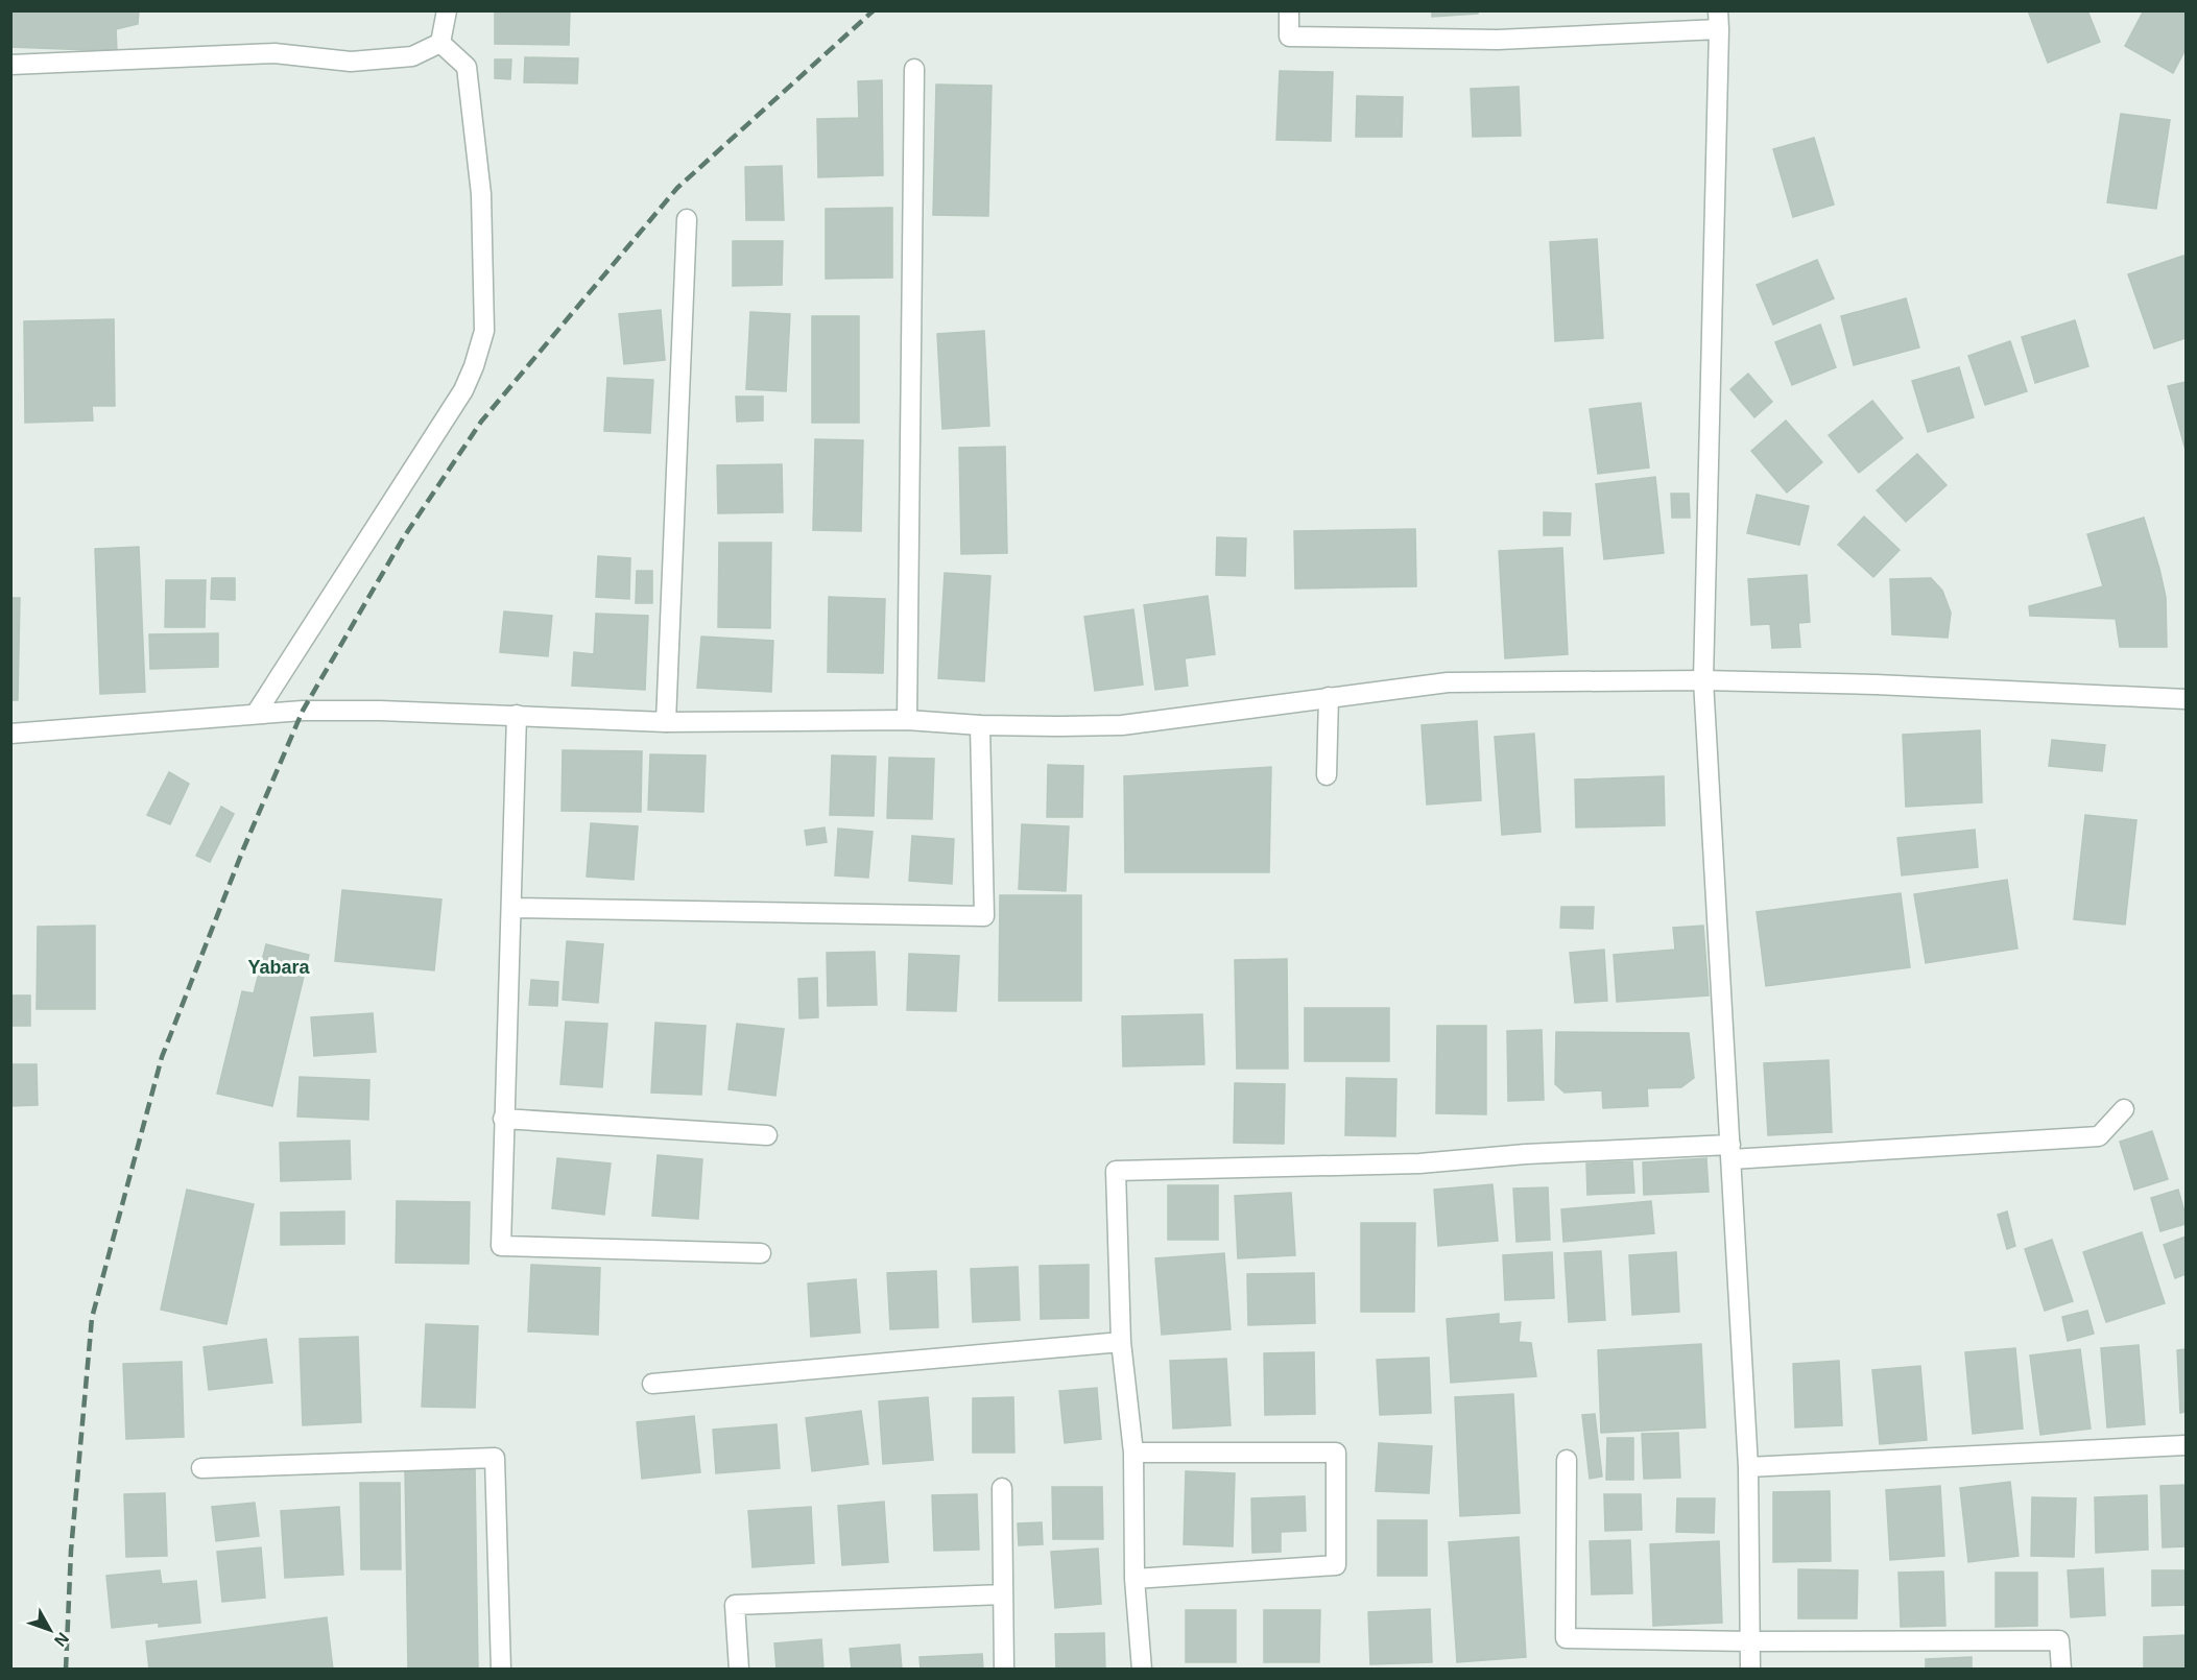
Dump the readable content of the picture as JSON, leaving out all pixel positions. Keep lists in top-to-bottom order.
{
  "districts": ["Yabara"],
  "north": "bottom right"
}
